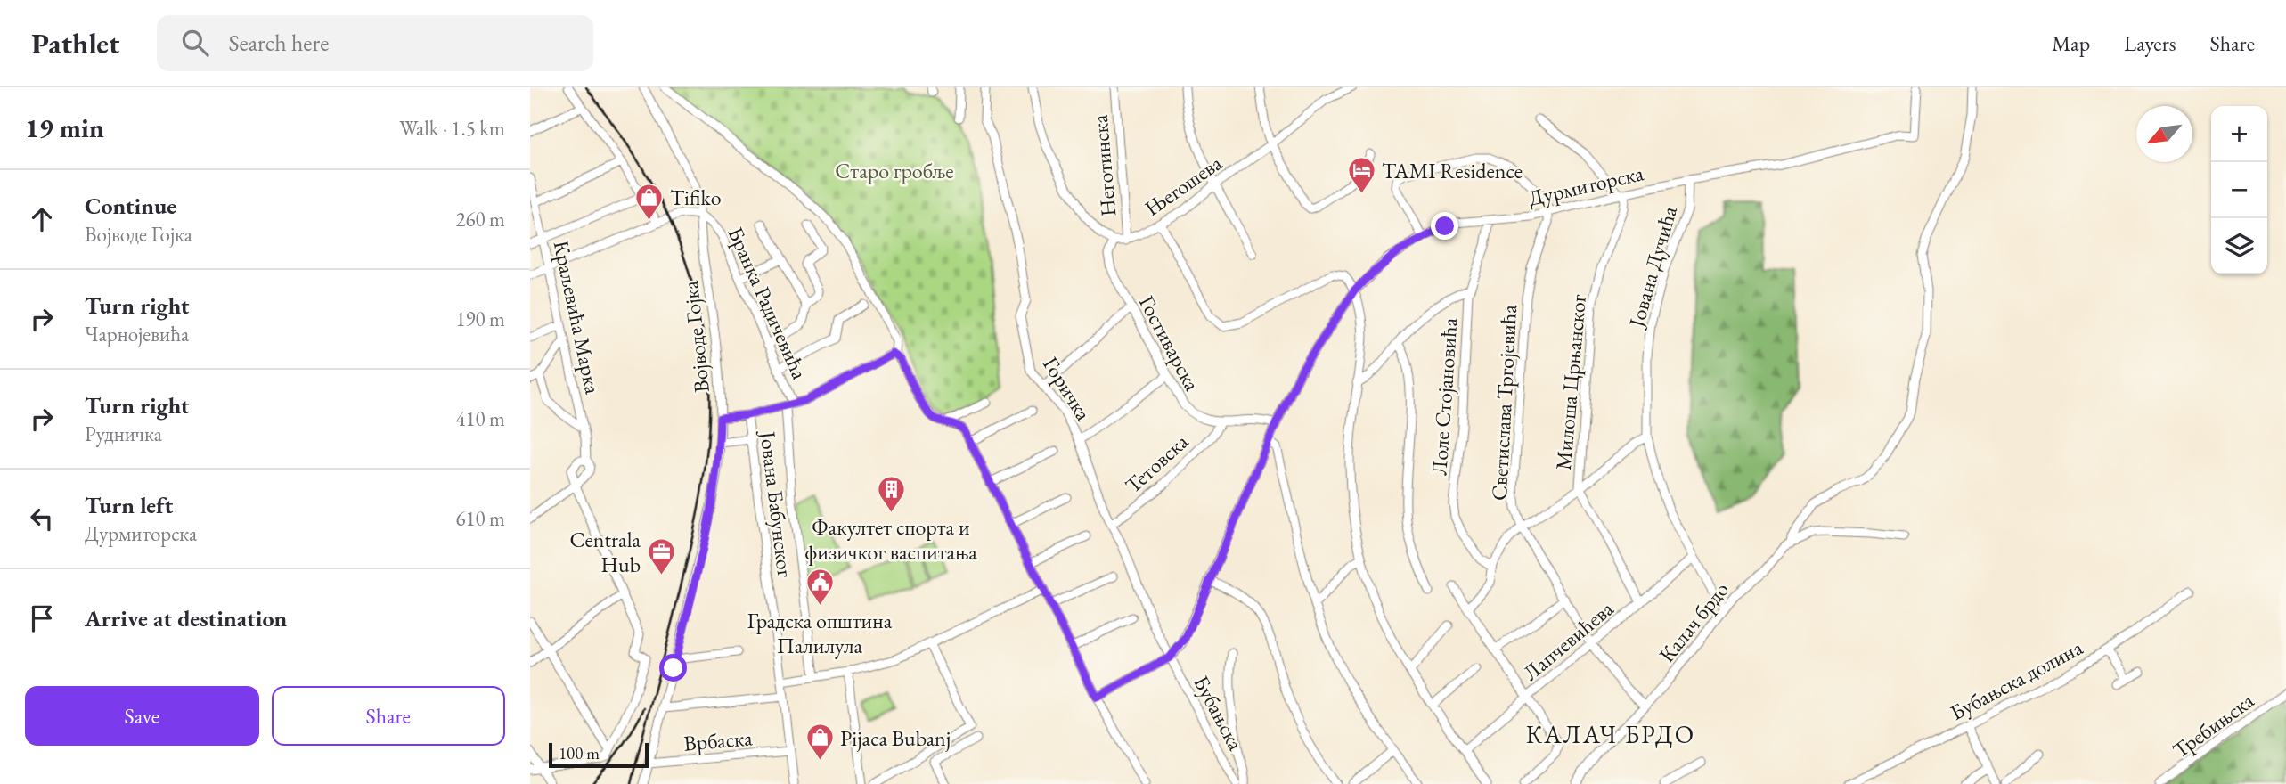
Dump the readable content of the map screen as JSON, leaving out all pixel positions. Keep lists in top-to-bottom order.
{
  "streets": {
    "street": [
      "Неготинска",
      "Његошева",
      "Дурмиторска",
      "Јована Дучића",
      "Бранка Радичевића",
      "Краљевића Марка",
      "Војводе Гојка",
      "Гостиварска",
      "Милоша Црњанског",
      "Горичка",
      "Лоле Стојановића",
      "Светислава Тргојевића",
      "Тетовска",
      "Јована Бабунског",
      "Калач брдо",
      "Лапчевићева",
      "Бубањска долина",
      "Бубањска",
      "Требињска",
      "Врбаска"
    ]
  },
  "crossings": [
    ["Неготинска", "Његошева"],
    ["Његошева", "Гостиварска"],
    ["Дурмиторска", "Јована Дучића"],
    ["Дурмиторска", "Гостиварска"],
    ["Дурмиторска", "Милоша Црњанског"],
    ["Дурмиторска", "Горичка"],
    ["Дурмиторска", "Лоле Стојановића"],
    ["Дурмиторска", "Светислава Тргојевића"],
    ["Дурмиторска", "Бубањска"],
    ["Јована Дучића", "Калач брдо"],
    ["Јована Дучића", "Лапчевићева"],
    ["Бранка Радичевића", "Војводе Гојка"],
    ["Војводе Гојка", "Врбаска"],
    ["Гостиварска", "Тетовска"],
    ["Милоша Црњанског", "Лапчевићева"],
    ["Горичка", "Тетовска"],
    ["Горичка", "Бубањска"],
    ["Светислава Тргојевића", "Калач брдо"],
    ["Светислава Тргојевића", "Лапчевићева"],
    ["Јована Бабунског", "Врбаска"]
  ],
  "districts": ["КАЛАЧ БРДО"],
  "parks": ["Старо гробље"],
  "places": {
    "hotel": ["TAMI Residence"],
    "shop": ["Tifiko", "Pijaca Bubanj"],
    "building": ["Факултет спорта и физичког васпитања"],
    "office": ["Centrala Hub"],
    "public building": ["Градска општина Палилула"]
  },
  "scale_bar": "100 m",
  "north": "bottom left",
  "page": {
    "header": "Pathlet",
    "search": "Search here",
    "nav": ["Map", "Layers", "Share"],
    "heading": ["19 min", "Walk · 1.5 km"],
    "map_buttons": ["+", "−"],
    "list": [
      ["Continue", "Војводе Гојка", "260 m"],
      ["Turn right", "Чарнојевића", "190 m"],
      ["Turn right", "Рудничка", "410 m"],
      ["Turn left", "Дурмиторска", "610 m"],
      "Arrive at destination"
    ],
    "buttons": ["Save", "Share"],
    "scale": "100 m"
  }
}
